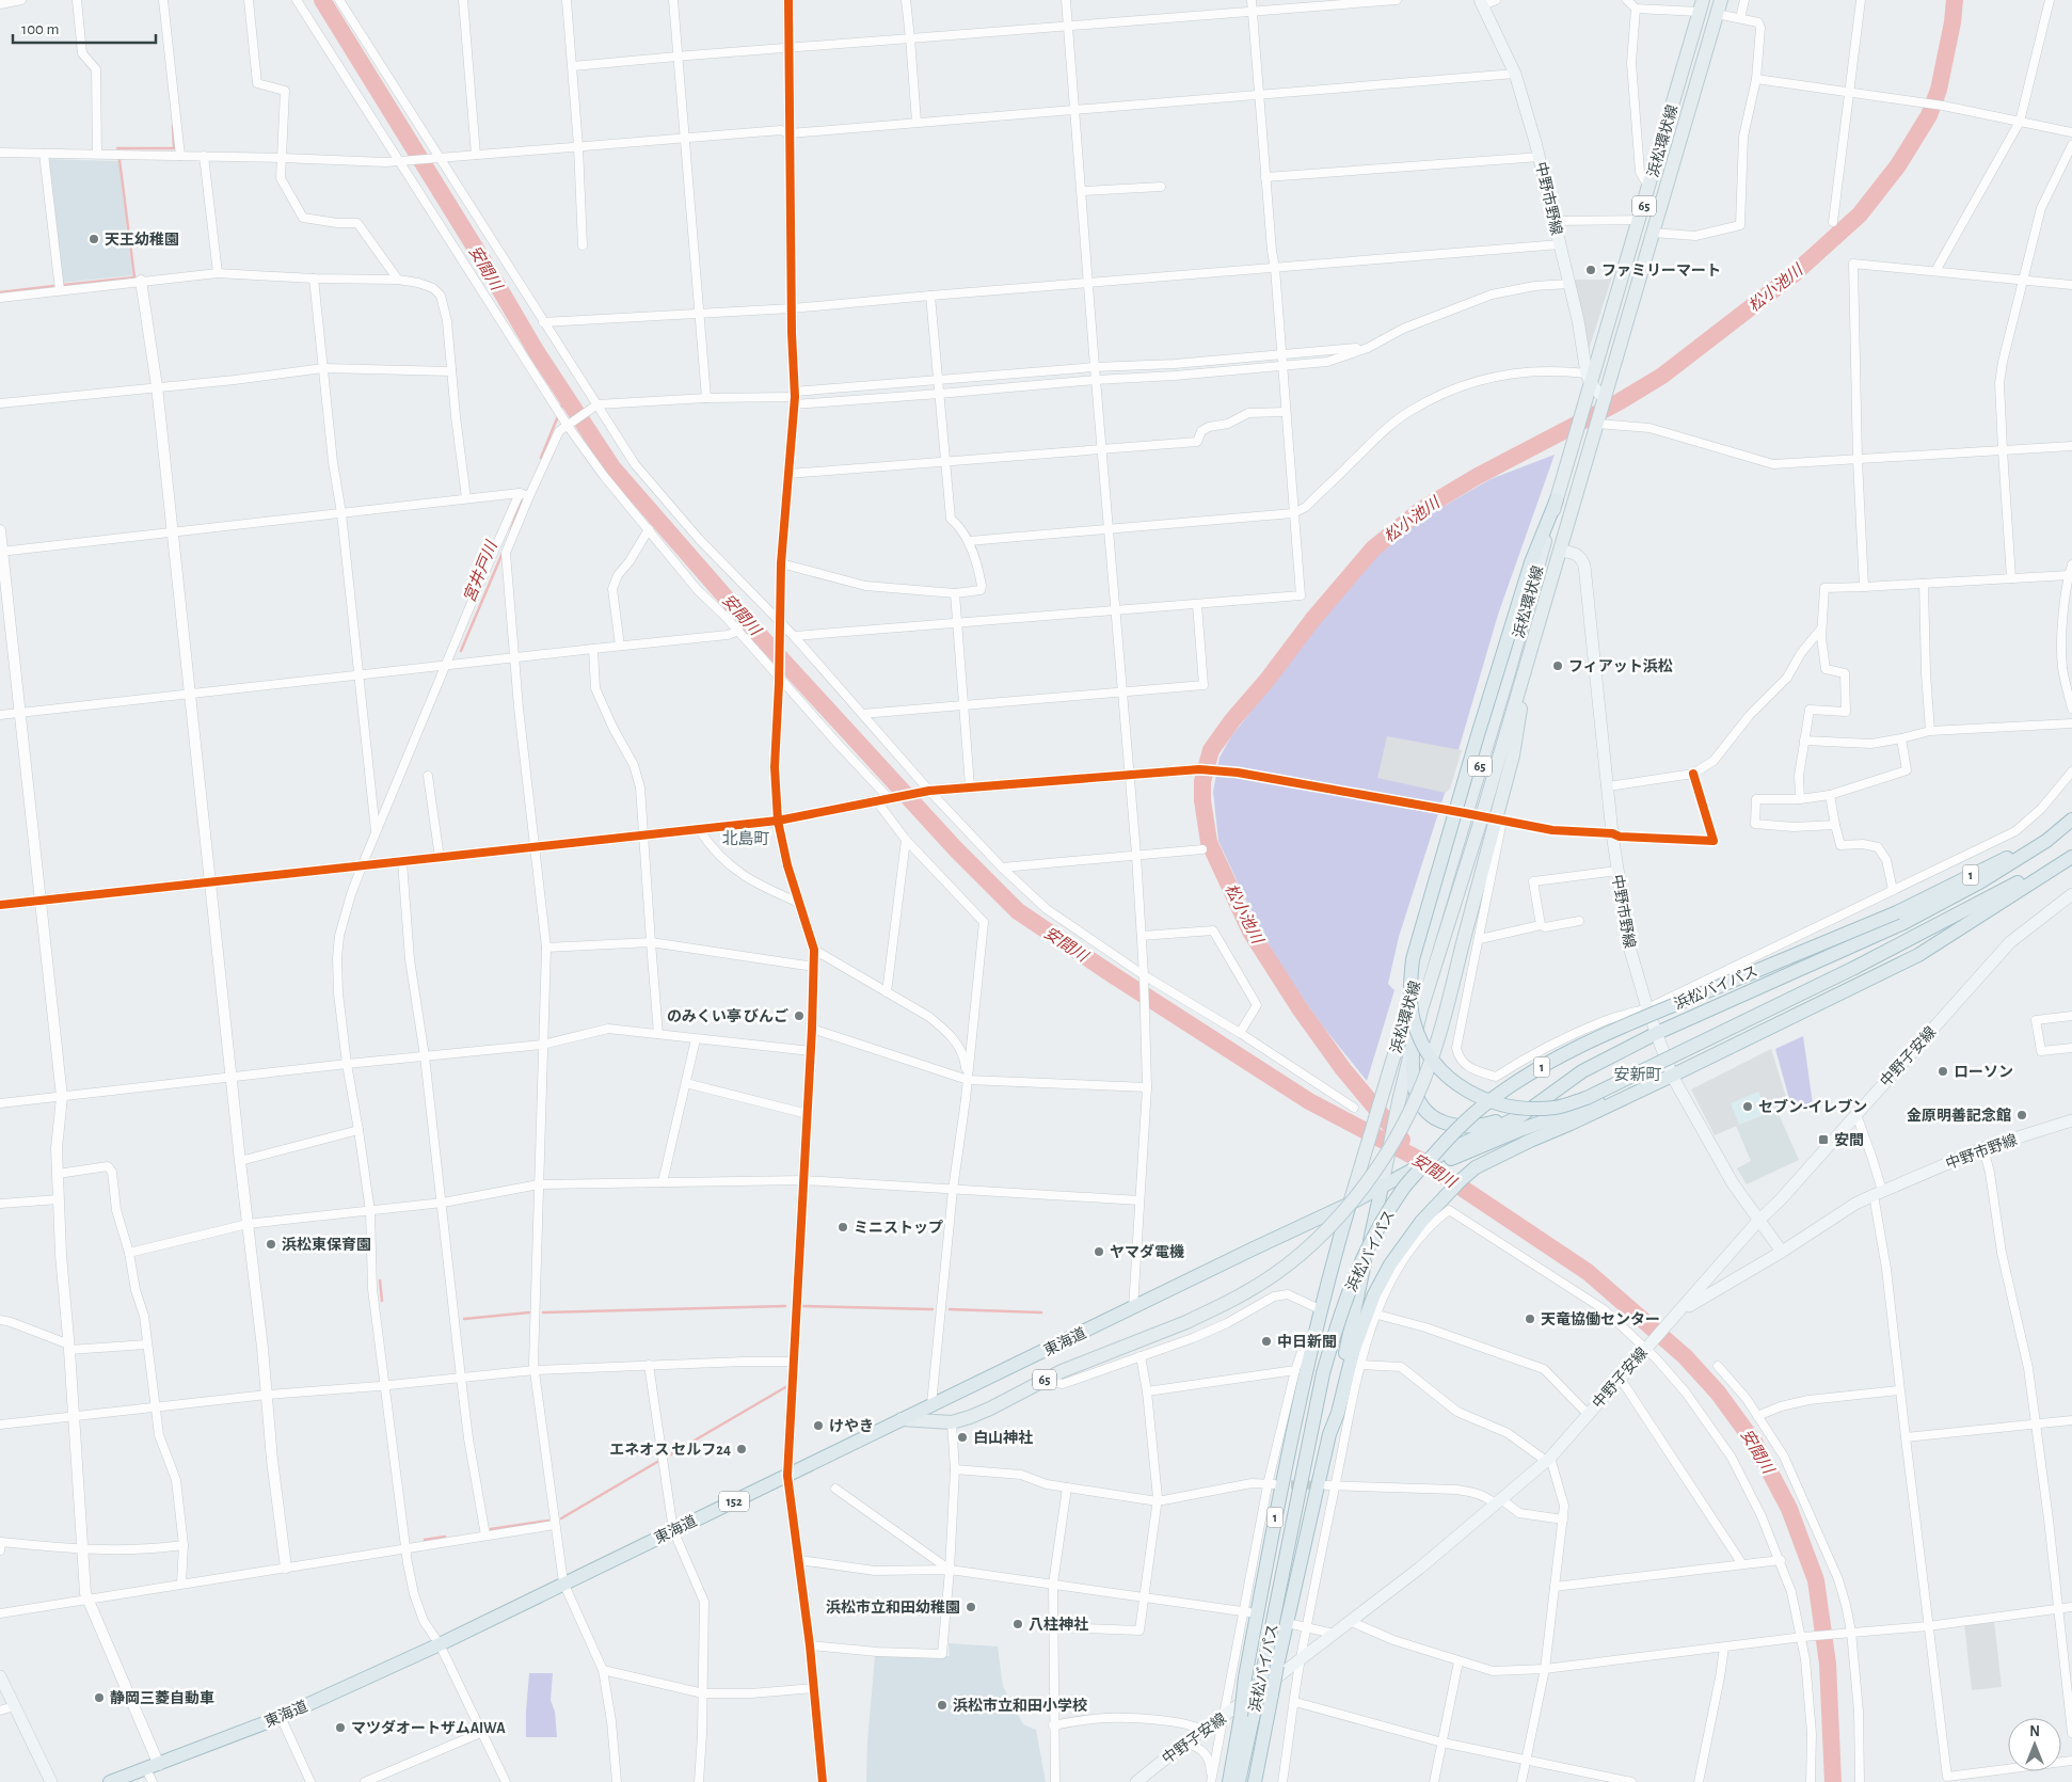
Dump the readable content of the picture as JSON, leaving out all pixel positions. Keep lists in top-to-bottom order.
{
  "streets": {
    "highway": [
      "1",
      "浜松バイパス",
      "東海道",
      "152"
    ],
    "main road": [
      "浜松環状線",
      "中野市野線",
      "65",
      "中野子安線"
    ]
  },
  "crossings": [
    ["浜松環状線", "中野市野線"],
    ["浜松環状線", "65"],
    ["浜松環状線", "1"],
    ["浜松環状線", "東海道"],
    ["中野市野線", "1"],
    ["中野市野線", "浜松バイパス"],
    ["中野市野線", "中野子安線"],
    ["65", "東海道"],
    ["1", "浜松バイパス"],
    ["1", "東海道"]
  ],
  "districts": ["北島町", "安新町"],
  "water": ["安間川", "松小池川", "宮井戸川"],
  "places": {
    "other": [
      "天王幼稚園",
      "ファミリーマート",
      "フィアット浜松",
      "のみくい亭 びんご",
      "ローソン",
      "セブン-イレブン",
      "金原明善記念館",
      "ミニストップ",
      "浜松東保育園",
      "ヤマダ電機",
      "天竜協働センター",
      "中日新聞",
      "けやき",
      "白山神社",
      "エネオス セルフ24",
      "浜松市立和田幼稚園",
      "八柱神社",
      "静岡三菱自動車",
      "浜松市立和田小学校",
      "マツダオートザムAIWA"
    ],
    "transit": ["安間"]
  },
  "scale_bar": "100 m",
  "north": "top"
}
